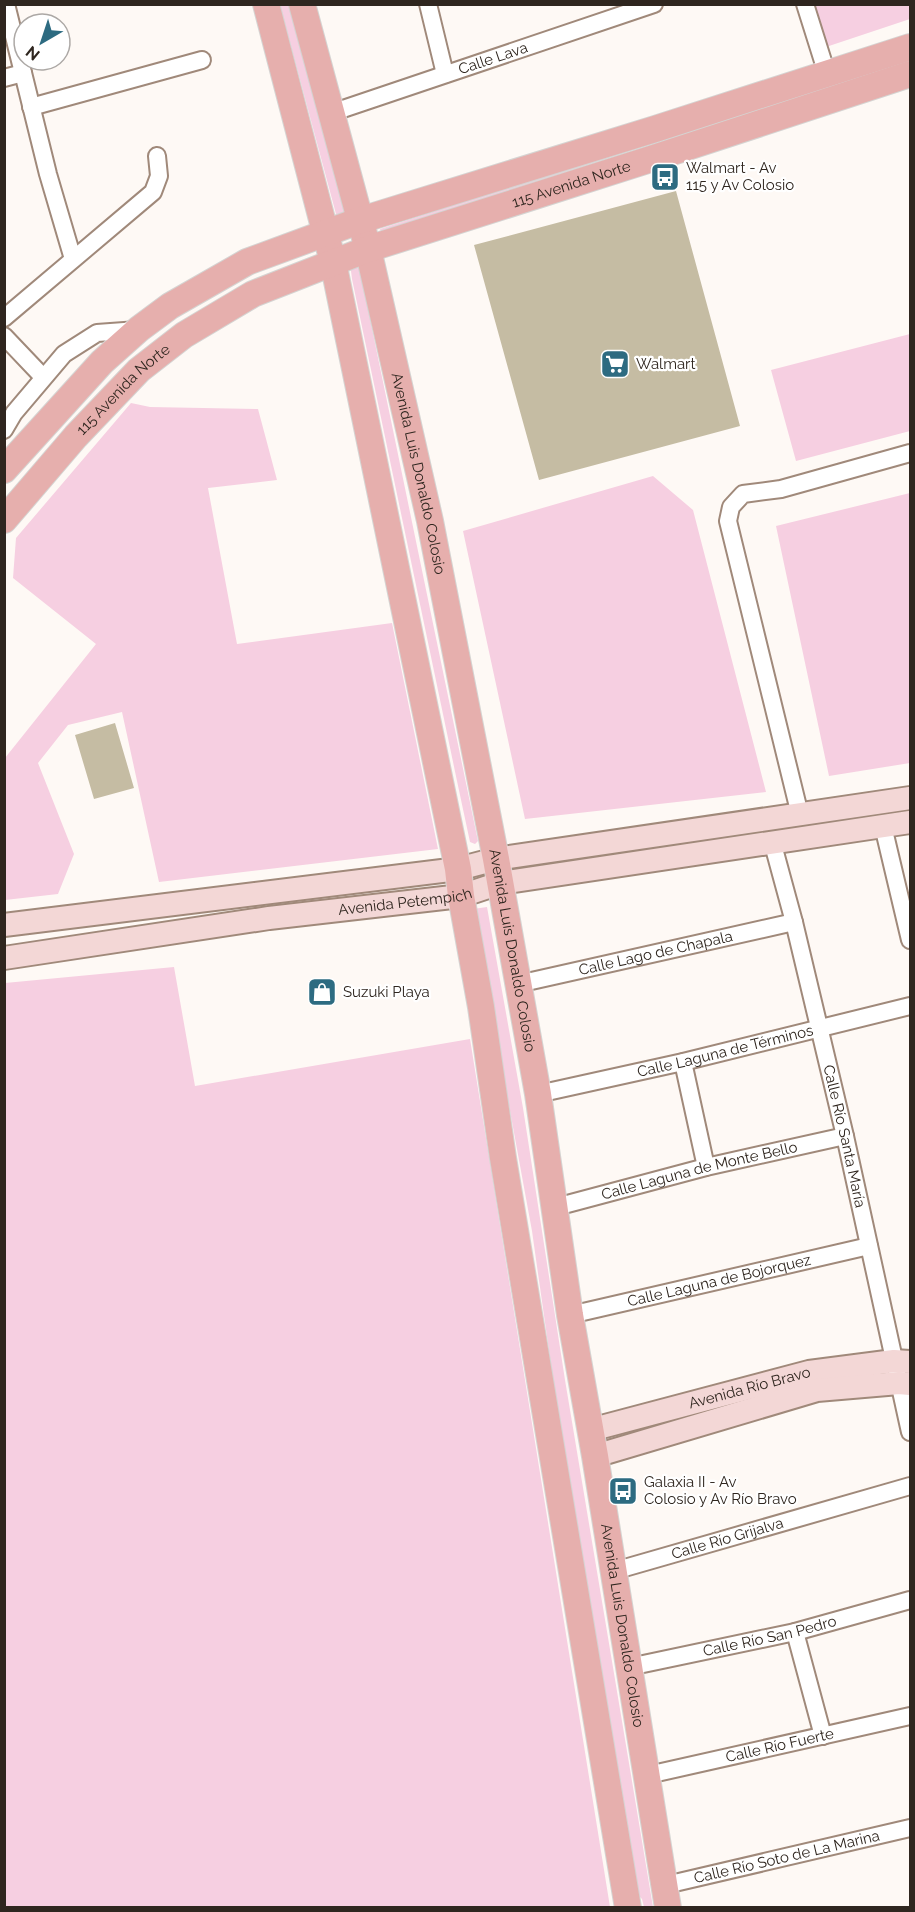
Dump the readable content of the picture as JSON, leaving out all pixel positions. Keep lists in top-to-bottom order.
{
  "streets": {
    "main road": [
      "115 Avenida Norte",
      "Avenida Luis Donaldo Colosio",
      "Avenida Petempich",
      "Avenida Río Bravo"
    ],
    "street": [
      "Calle Lava",
      "Calle Lago de Chapala",
      "Calle Laguna de Términos",
      "Calle Río Santa María",
      "Calle Laguna de Monte Bello",
      "Calle Laguna de Bojorquez",
      "Calle Río Grijalva",
      "Calle Río San Pedro",
      "Calle Río Fuerte",
      "Calle Río Soto de La Marina"
    ]
  },
  "crossings": [
    ["Calle Lava", "Avenida Luis Donaldo Colosio"],
    ["115 Avenida Norte", "Avenida Luis Donaldo Colosio"],
    ["Avenida Luis Donaldo Colosio", "Avenida Petempich"],
    ["Avenida Luis Donaldo Colosio", "Calle Lago de Chapala"],
    ["Avenida Luis Donaldo Colosio", "Calle Laguna de Términos"],
    ["Avenida Luis Donaldo Colosio", "Calle Laguna de Monte Bello"],
    ["Avenida Luis Donaldo Colosio", "Calle Laguna de Bojorquez"],
    ["Avenida Luis Donaldo Colosio", "Avenida Río Bravo"],
    ["Avenida Luis Donaldo Colosio", "Calle Río Grijalva"],
    ["Avenida Luis Donaldo Colosio", "Calle Río San Pedro"],
    ["Avenida Luis Donaldo Colosio", "Calle Río Fuerte"],
    ["Avenida Luis Donaldo Colosio", "Calle Río Soto de La Marina"],
    ["Avenida Petempich", "Calle Río Santa María"],
    ["Calle Lago de Chapala", "Calle Río Santa María"],
    ["Calle Laguna de Términos", "Calle Río Santa María"],
    ["Calle Río Santa María", "Calle Laguna de Monte Bello"],
    ["Calle Río Santa María", "Calle Laguna de Bojorquez"],
    ["Calle Río Santa María", "Avenida Río Bravo"]
  ],
  "places": {
    "bus stop": ["Walmart - Av 115 y Av Colosio", "Galaxia II - Av Colosio y Av Río Bravo"],
    "supermarket": ["Walmart"],
    "shop": ["Suzuki Playa"]
  },
  "north": "bottom left"
}
